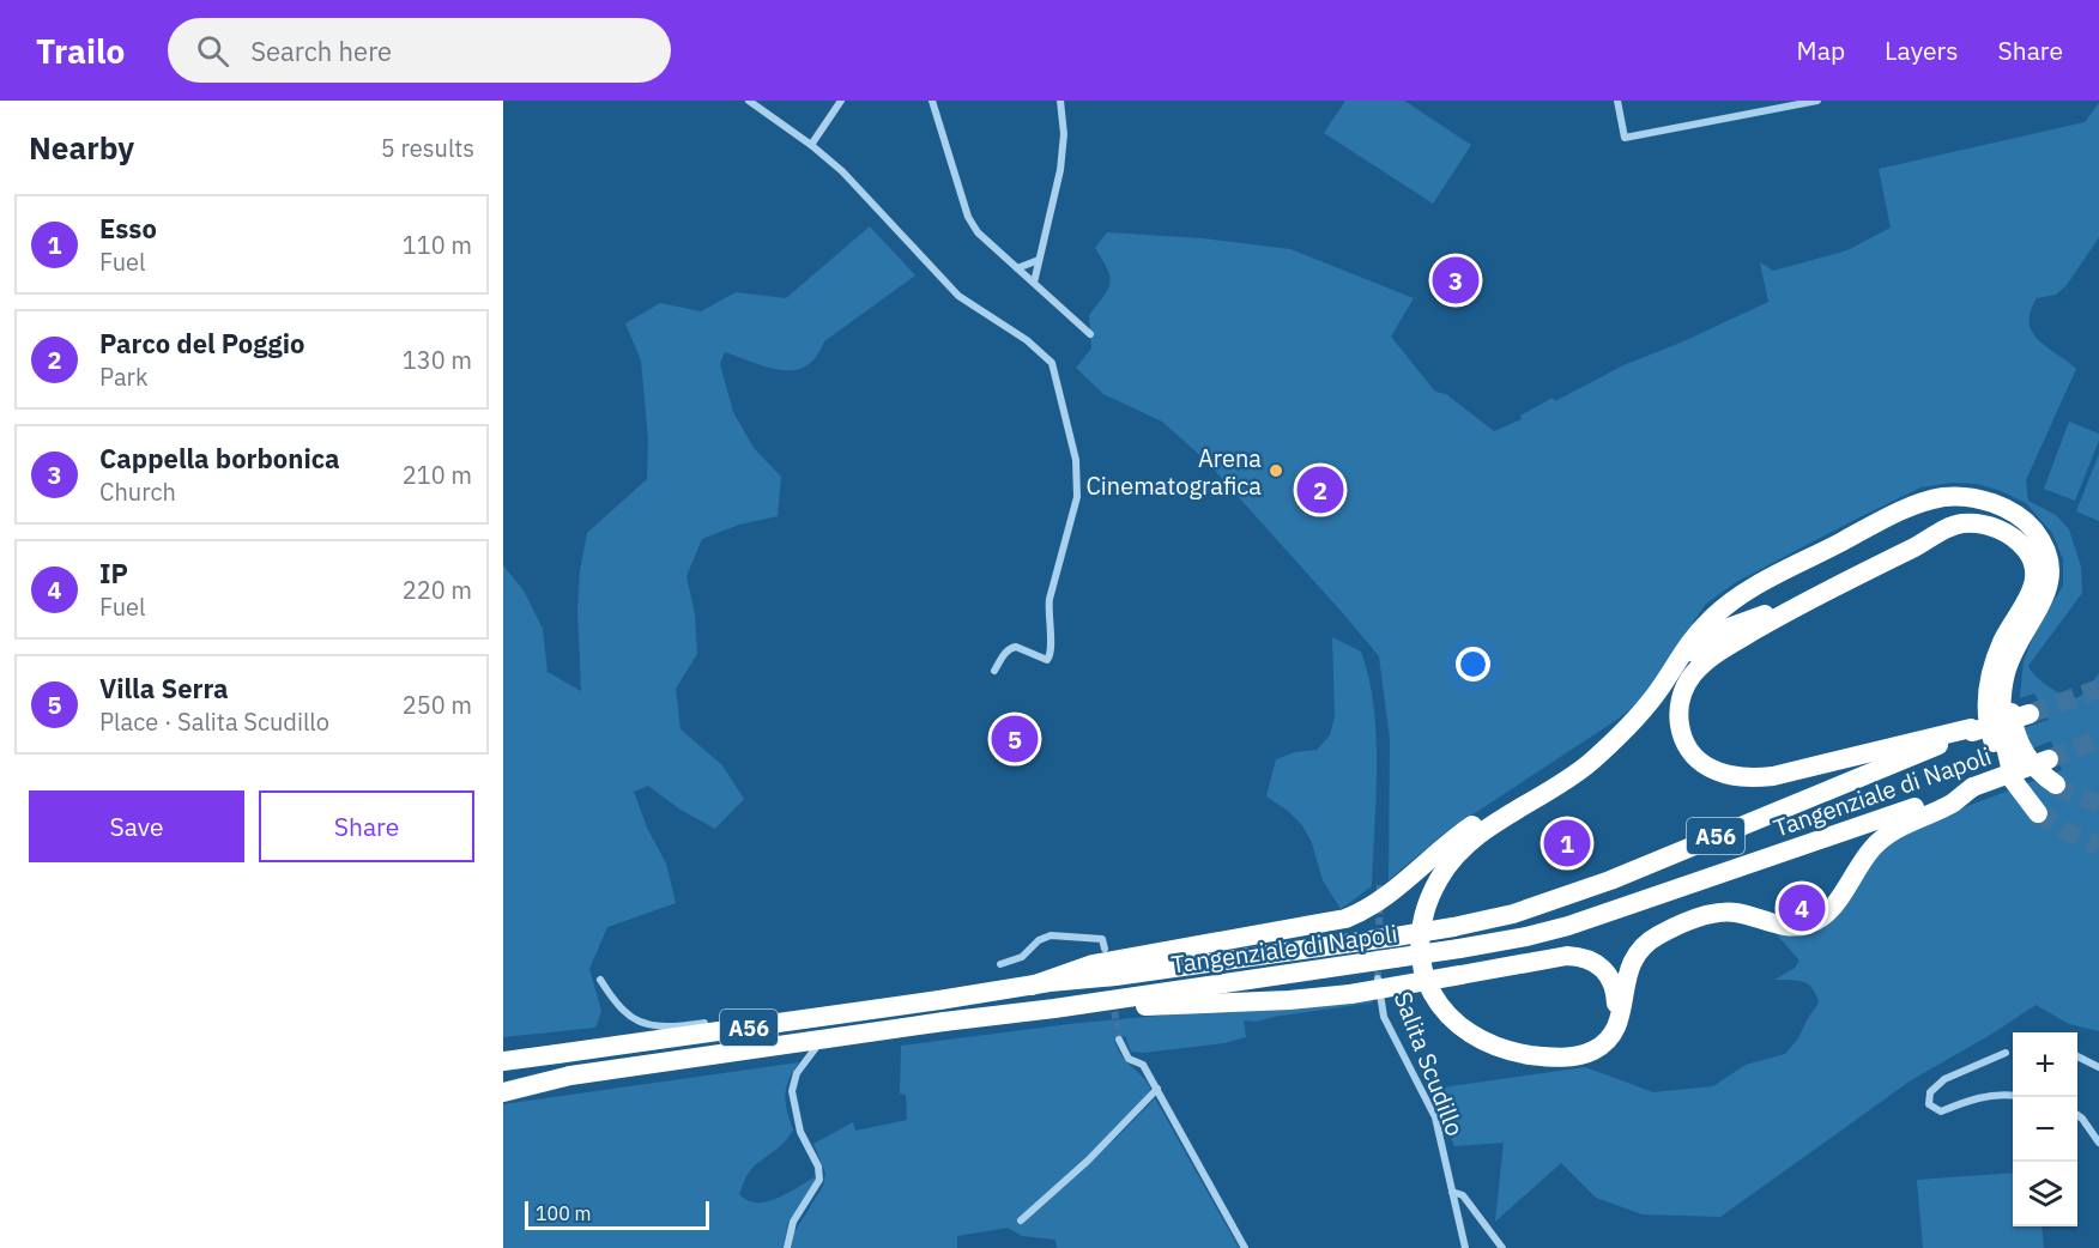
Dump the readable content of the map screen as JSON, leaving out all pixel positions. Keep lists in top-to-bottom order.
{
  "streets": {
    "highway": ["Tangenziale di Napoli", "A56"],
    "street": ["Salita Scudillo"]
  },
  "places": ["Arena Cinematografica"],
  "scale_bar": "100 m",
  "page": {
    "header": "Trailo",
    "search": "Search here",
    "nav": ["Map", "Layers", "Share"],
    "heading": ["Nearby", "5 results"],
    "list": [
      {
        "mark": "1",
        "name": "Esso",
        "note": "Fuel",
        "value": "110 m"
      },
      {
        "mark": "2",
        "name": "Parco del Poggio",
        "note": "Park",
        "value": "130 m"
      },
      {
        "mark": "3",
        "name": "Cappella borbonica",
        "note": "Church",
        "value": "210 m"
      },
      {
        "mark": "4",
        "name": "IP",
        "note": "Fuel",
        "value": "220 m"
      },
      {
        "mark": "5",
        "name": "Villa Serra",
        "note": "Place · Salita Scudillo",
        "value": "250 m"
      }
    ],
    "pins": [
      "3",
      "2",
      "5",
      "1",
      "4"
    ],
    "buttons": ["Save", "Share"],
    "map_buttons": ["+", "−"],
    "scale": "100 m"
  }
}
